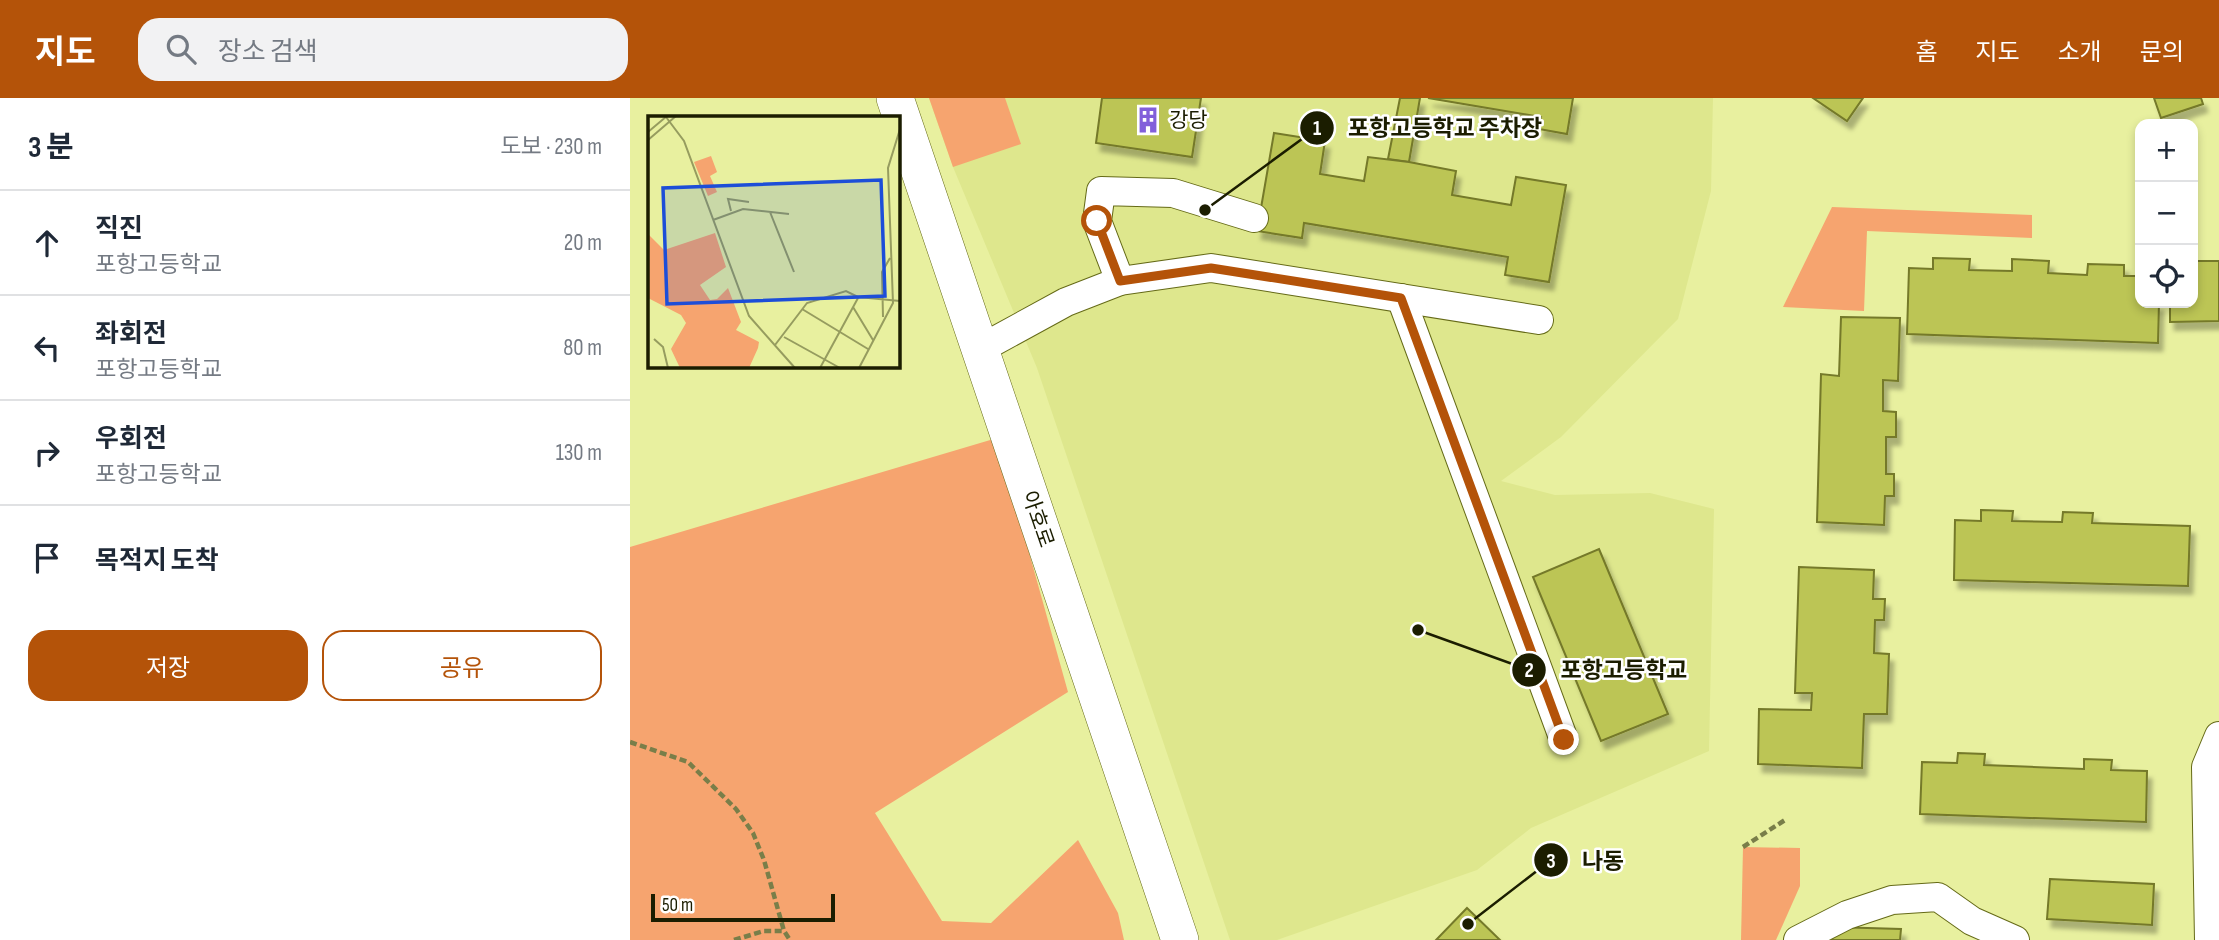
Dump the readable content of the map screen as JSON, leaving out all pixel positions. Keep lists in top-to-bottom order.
{
  "streets": {
    "main road": ["아호로"]
  },
  "places": {
    "building": ["강당"],
    "other": ["포항고등학교 주차장", "포항고등학교", "나동"]
  },
  "scale_bar": "50 m",
  "page": {
    "header": "지도",
    "search": "장소 검색",
    "nav": [
      "홈",
      "지도",
      "소개",
      "문의"
    ],
    "heading": ["3 분", "도보 · 230 m"],
    "map_buttons": ["+", "−"],
    "list": [
      ["직진", "포항고등학교", "20 m"],
      ["좌회전", "포항고등학교", "80 m"],
      ["우회전", "포항고등학교", "130 m"],
      "목적지 도착"
    ],
    "buttons": ["저장", "공유"],
    "scale": "50 m"
  }
}
